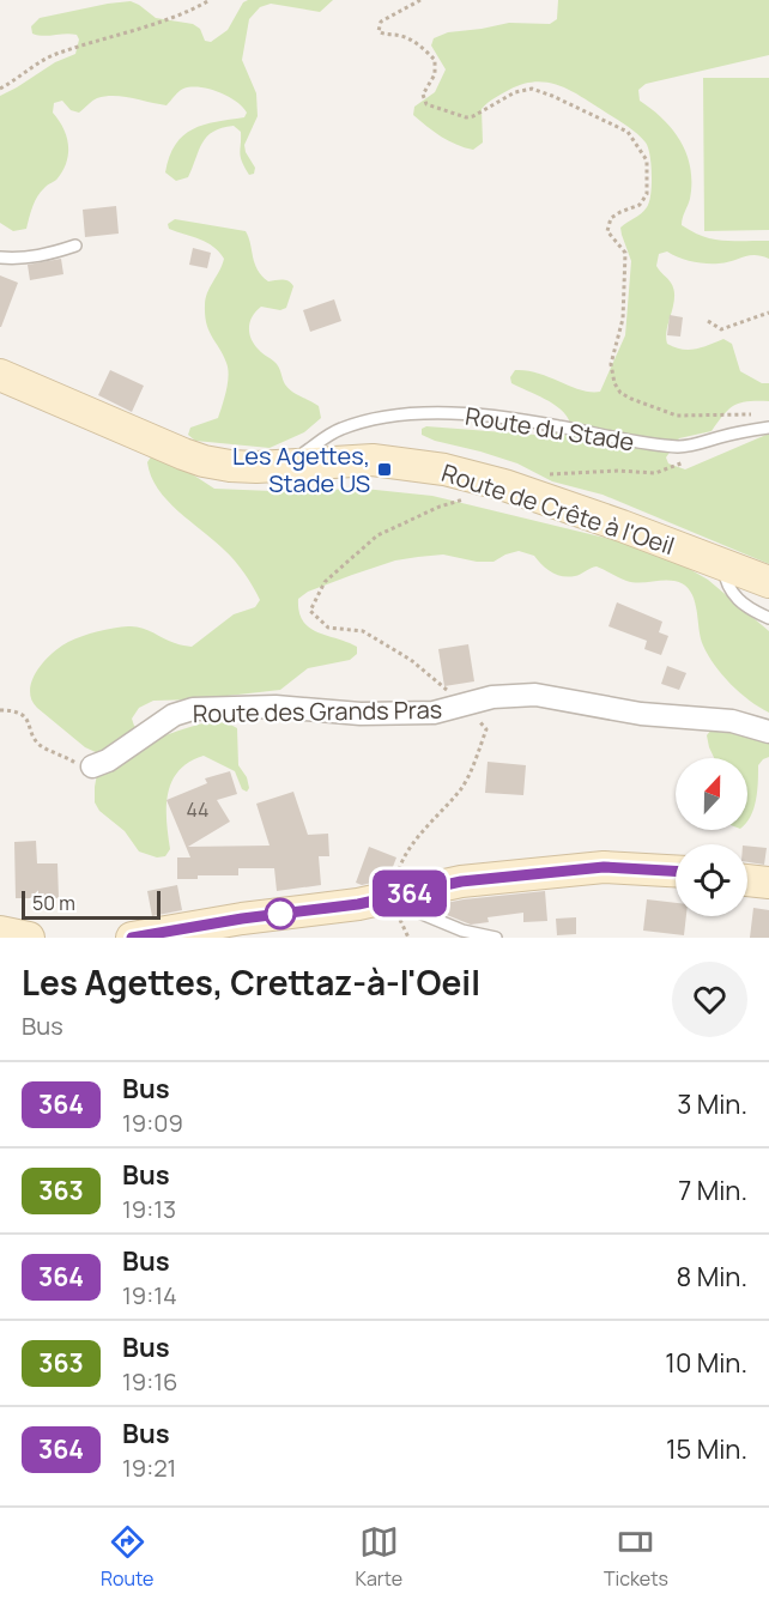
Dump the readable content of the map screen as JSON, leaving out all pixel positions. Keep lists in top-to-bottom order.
{
  "streets": {
    "street": ["Route de Crête à l'Oeil", "Route des Grands Pras"],
    "lane": ["Route du Stade"]
  },
  "crossings": [
    ["Route du Stade", "Route de Crête à l'Oeil"]
  ],
  "places": {
    "transit": ["Les Agettes, Stade US"]
  },
  "lines": ["bus line 364"],
  "house_numbers": ["44"],
  "scale_bar": "50 m",
  "north": "top",
  "page": {
    "on_map": "364",
    "scale": "50 m",
    "heading": ["Les Agettes, Crettaz-à-l'Oeil", "Bus"],
    "list": [
      {
        "mark": "364",
        "name": "Bus",
        "note": "19:09",
        "value": "3 Min."
      },
      {
        "mark": "363",
        "name": "Bus",
        "note": "19:13",
        "value": "7 Min."
      },
      {
        "mark": "364",
        "name": "Bus",
        "note": "19:14",
        "value": "8 Min."
      },
      {
        "mark": "363",
        "name": "Bus",
        "note": "19:16",
        "value": "10 Min."
      },
      {
        "mark": "364",
        "name": "Bus",
        "note": "19:21",
        "value": "15 Min."
      }
    ],
    "tabs": ["Route", "Karte", "Tickets"]
  }
}
